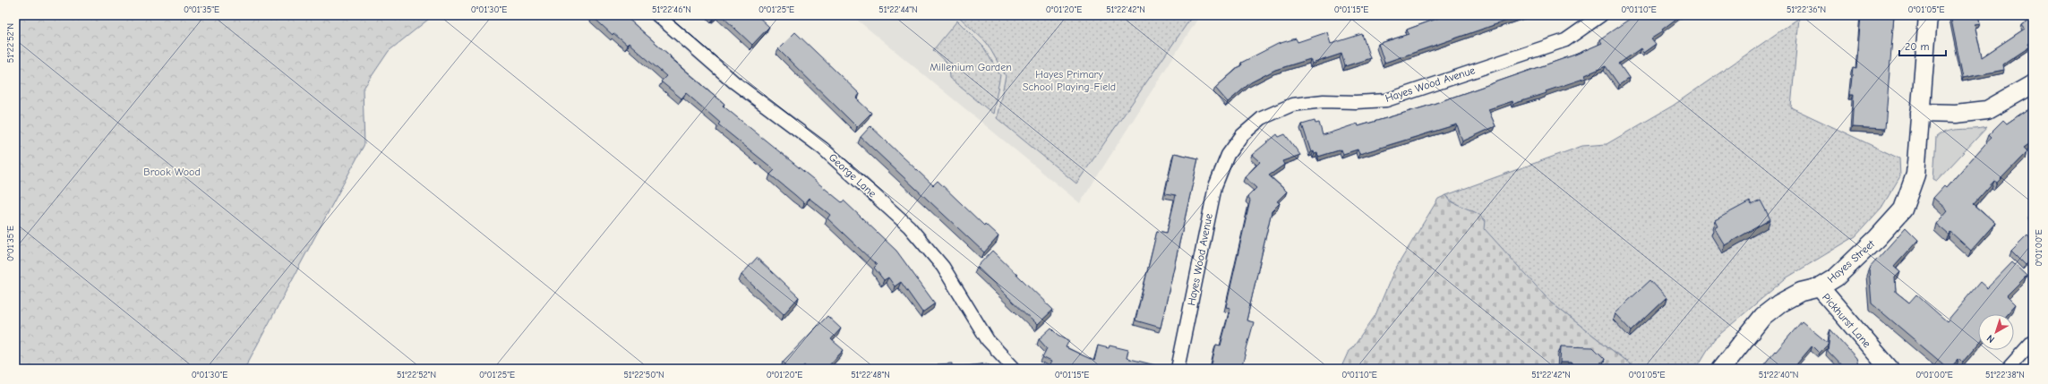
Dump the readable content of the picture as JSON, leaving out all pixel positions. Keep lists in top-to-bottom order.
{
  "streets": {
    "main road": ["Hayes Street", "Pickhurst Lane"],
    "street": ["Hayes Wood Avenue", "George Lane"]
  },
  "crossings": [
    ["Hayes Street", "Pickhurst Lane"]
  ],
  "parks": ["Millenium Garden", "Hayes Primary School Playing-Field", "Brook Wood"],
  "scale_bar": "20 m",
  "north": "bottom left",
  "coordinates": [
    "0°01'35\"E",
    "0°01'30\"E",
    "51°22'46\"N",
    "0°01'25\"E",
    "51°22'44\"N",
    "0°01'20\"E",
    "51°22'42\"N",
    "0°01'15\"E",
    "0°01'10\"E",
    "51°22'36\"N",
    "0°01'05\"E",
    "51°22'52\"N",
    "0°01'00\"E",
    "51°22'50\"N",
    "51°22'48\"N",
    "51°22'40\"N",
    "51°22'38\"N"
  ]
}
